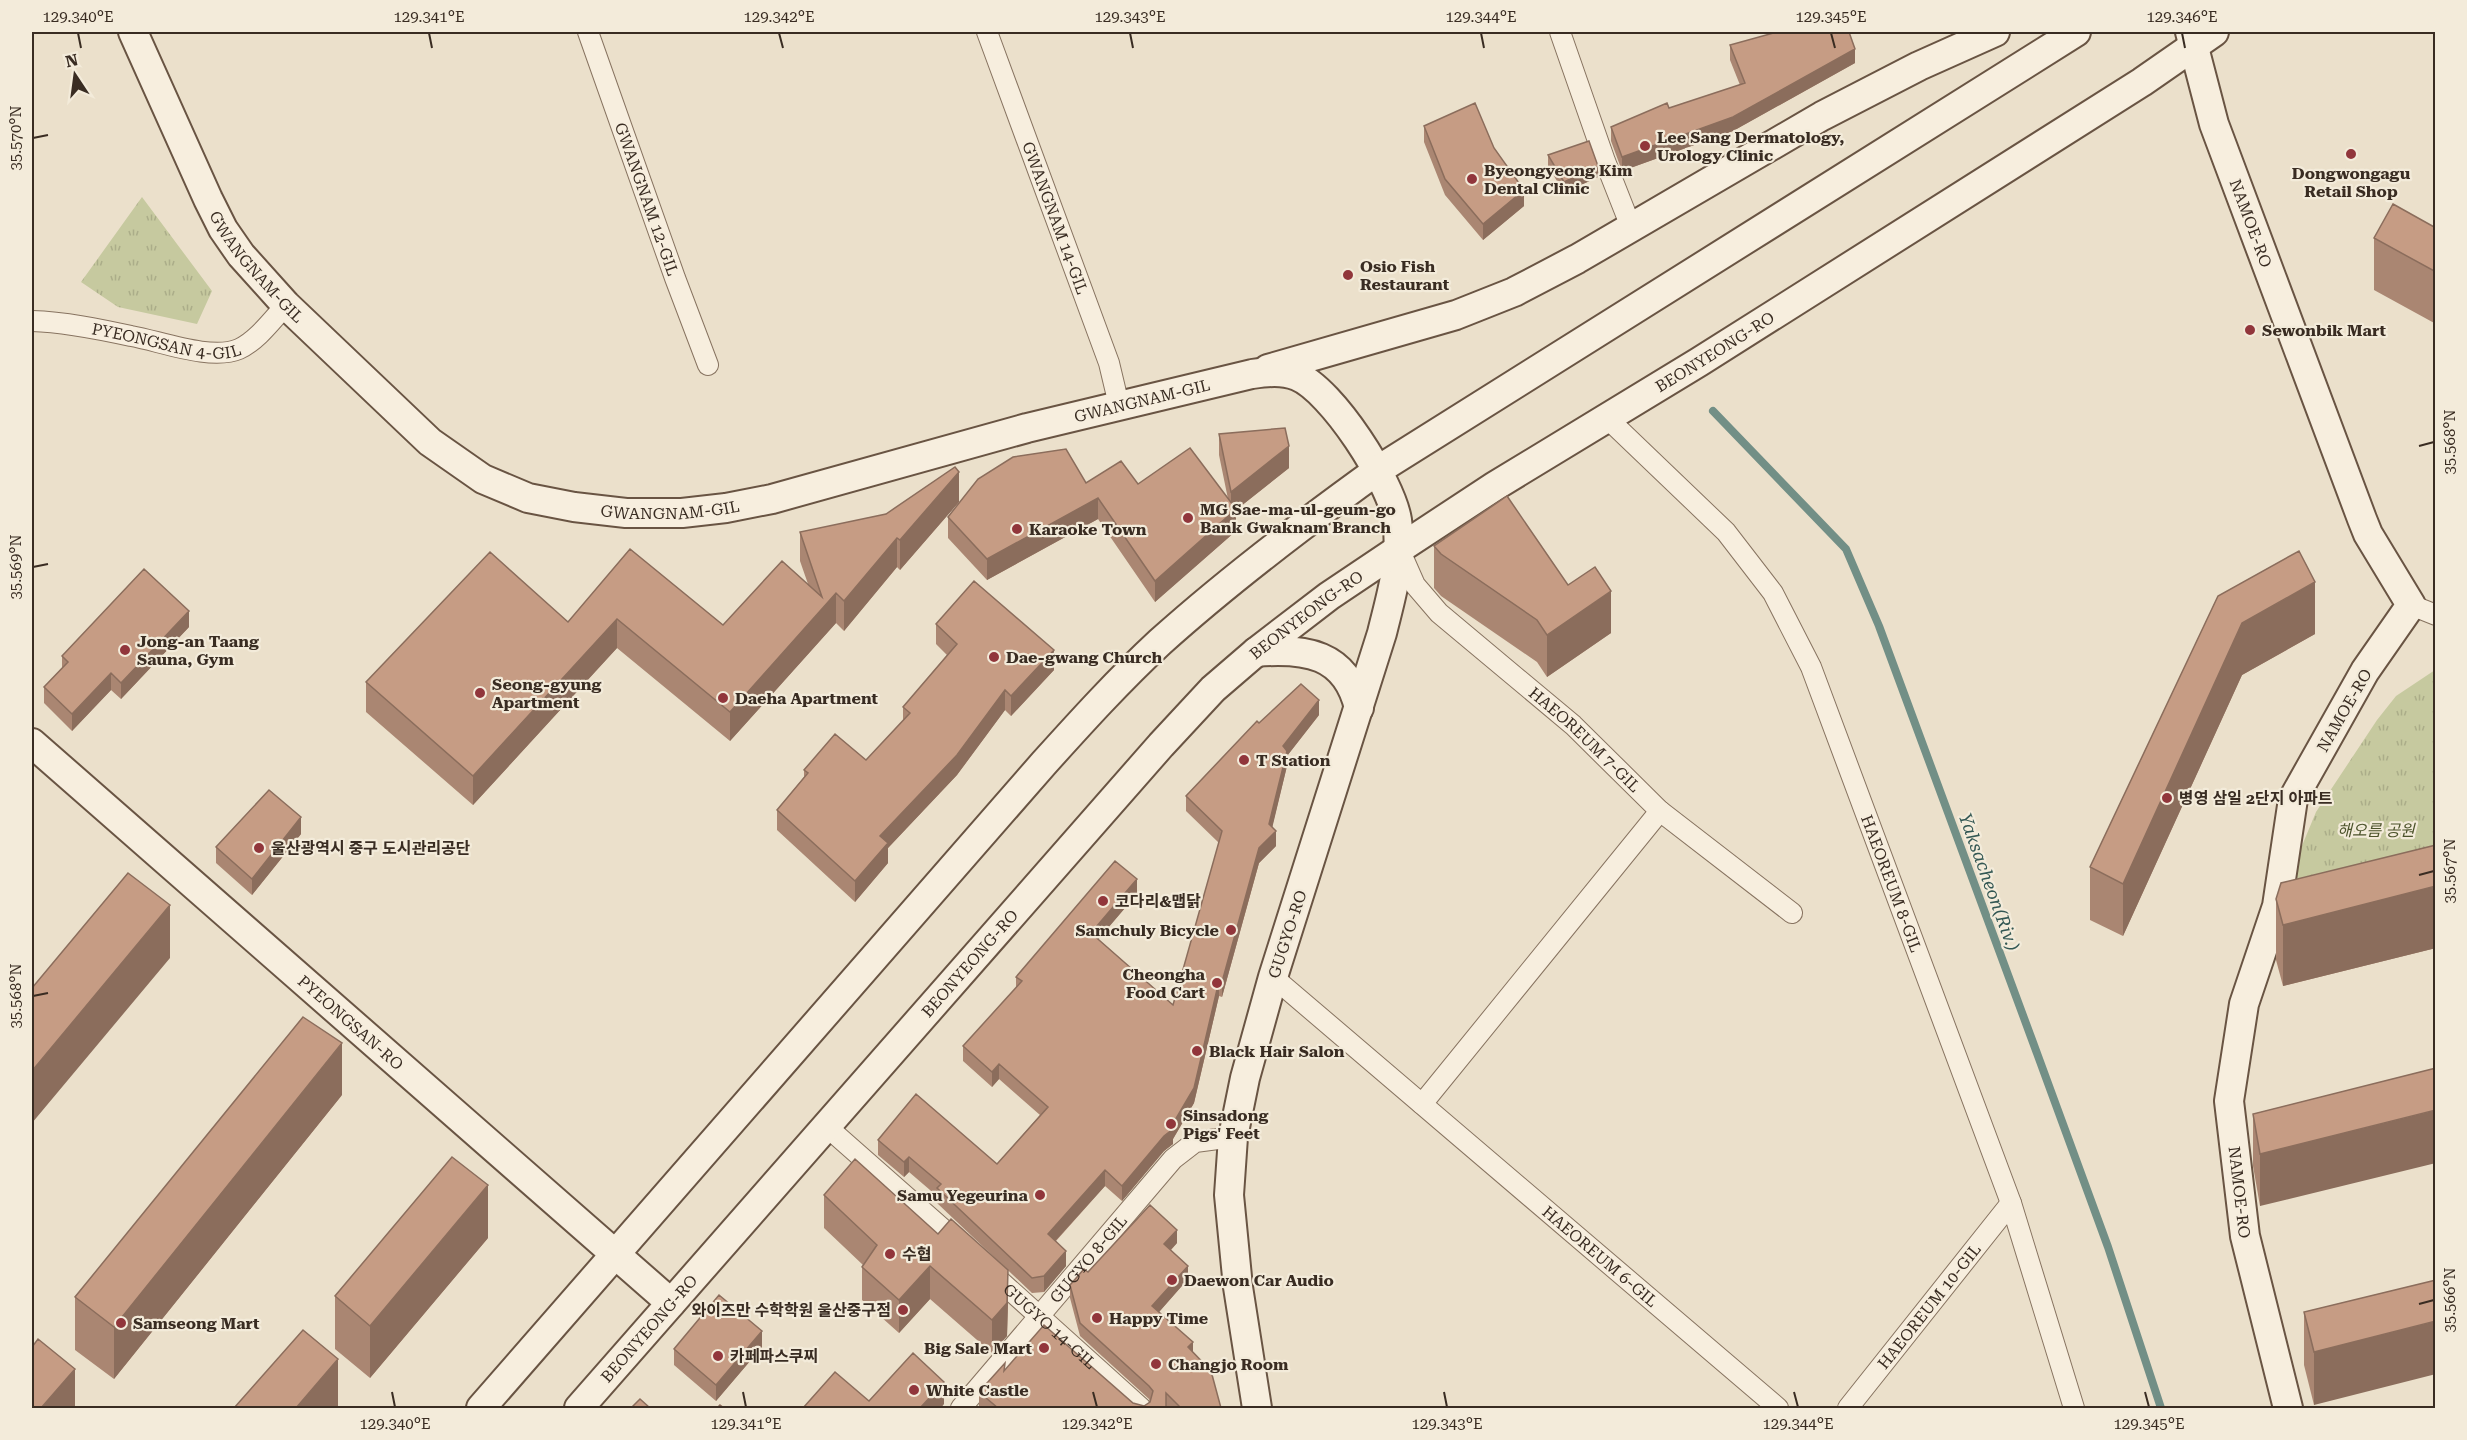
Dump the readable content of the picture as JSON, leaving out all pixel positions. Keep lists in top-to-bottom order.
{
  "streets": {
    "main road": [
      "NAMOE-RO",
      "GWANGNAM-GIL",
      "BEONYEONG-RO",
      "GUGYO-RO",
      "PYEONGSAN-RO"
    ],
    "street": [
      "GWANGNAM 12-GIL",
      "GWANGNAM 14-GIL",
      "PYEONGSAN 4-GIL",
      "HAEOREUM 7-GIL",
      "HAEOREUM 8-GIL",
      "HAEOREUM 6-GIL",
      "GUGYO 8-GIL",
      "HAEOREUM 10-GIL",
      "GUGYO 14-GIL"
    ]
  },
  "crossings": [
    ["GWANGNAM 14-GIL", "GWANGNAM-GIL"],
    ["NAMOE-RO", "BEONYEONG-RO"],
    ["GWANGNAM-GIL", "PYEONGSAN 4-GIL"],
    ["GWANGNAM-GIL", "GUGYO-RO"],
    ["BEONYEONG-RO", "HAEOREUM 7-GIL"],
    ["BEONYEONG-RO", "HAEOREUM 8-GIL"],
    ["BEONYEONG-RO", "GUGYO-RO"],
    ["BEONYEONG-RO", "PYEONGSAN-RO"],
    ["BEONYEONG-RO", "GUGYO 14-GIL"],
    ["HAEOREUM 7-GIL", "GUGYO-RO"],
    ["HAEOREUM 8-GIL", "HAEOREUM 10-GIL"],
    ["GUGYO-RO", "HAEOREUM 6-GIL"],
    ["GUGYO-RO", "GUGYO 8-GIL"],
    ["GUGYO 8-GIL", "GUGYO 14-GIL"]
  ],
  "water": ["Yaksacheon(Riv.)"],
  "parks": ["해오름 공원"],
  "places": [
    "Lee Sang Dermatology, Urology Clinic",
    "Dongwongagu Retail Shop",
    "Byeongyeong Kim Dental Clinic",
    "Osio Fish Restaurant",
    "Sewonbik Mart",
    "MG Sae-ma-ul-geum-go Bank Gwaknam Branch",
    "Karaoke Town",
    "Jong-an Taang Sauna, Gym",
    "Dae-gwang Church",
    "Seong-gyung Apartment",
    "Daeha Apartment",
    "T Station",
    "병영 삼일 2단지 아파트",
    "울산광역시 중구 도시관리공단",
    "코다리&맵닭",
    "Samchuly Bicycle",
    "Cheongha Food Cart",
    "Black Hair Salon",
    "Sinsadong Pigs' Feet",
    "Samu Yegeurina",
    "수협",
    "Daewon Car Audio",
    "와이즈만 수학학원 울산중구점",
    "Happy Time",
    "Samseong Mart",
    "Big Sale Mart",
    "카페파스쿠찌",
    "Changjo Room",
    "White Castle"
  ],
  "north": "top",
  "coordinates": [
    "129.340°E",
    "129.341°E",
    "129.342°E",
    "129.343°E",
    "129.344°E",
    "129.345°E",
    "129.346°E",
    "35.570°N",
    "35.568°N",
    "35.569°N",
    "35.567°N",
    "35.566°N"
  ]
}
